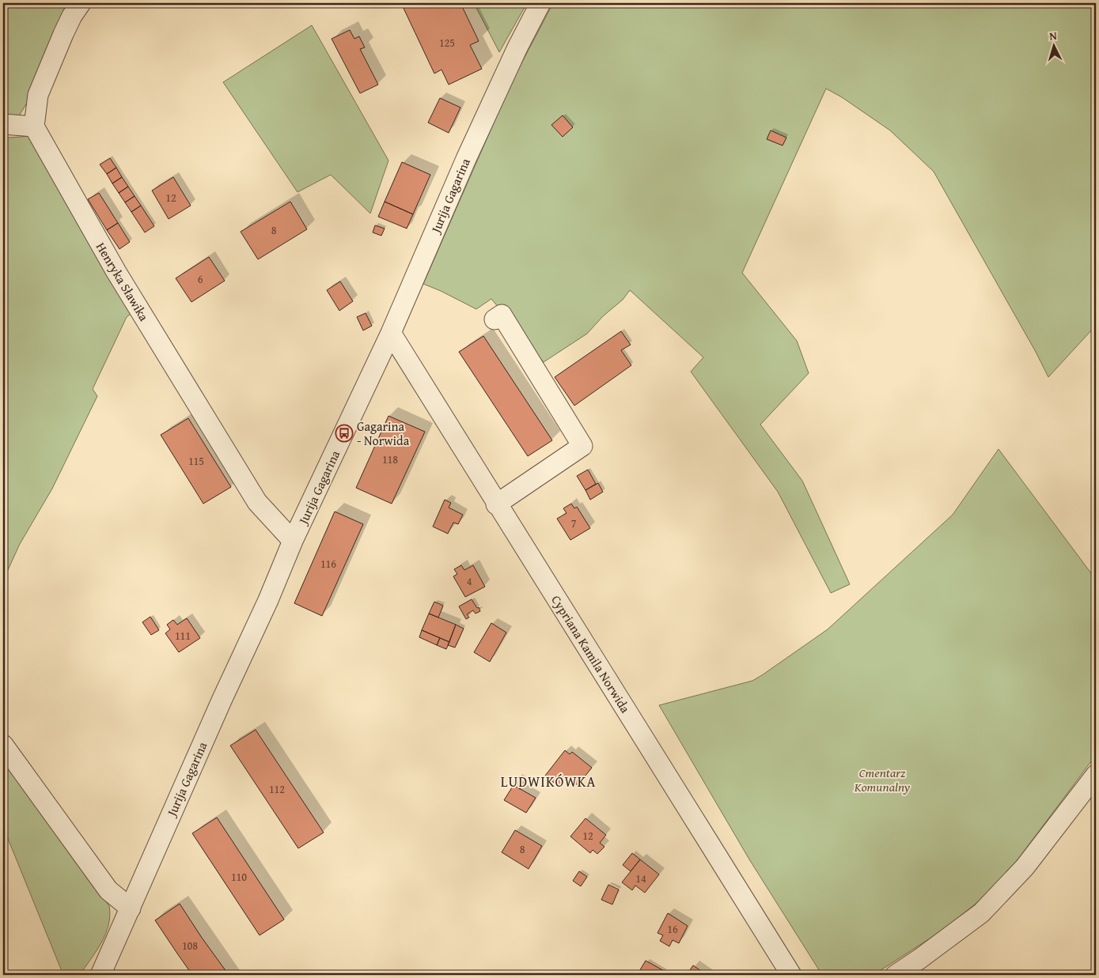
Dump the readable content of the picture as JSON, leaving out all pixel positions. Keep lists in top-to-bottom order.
{
  "streets": {
    "street": ["Jurija Gagarina", "Henryka Sławika", "Cypriana Kamila Norwida"]
  },
  "crossings": [
    ["Jurija Gagarina", "Henryka Sławika"],
    ["Jurija Gagarina", "Cypriana Kamila Norwida"]
  ],
  "districts": ["LUDWIKÓWKA"],
  "parks": ["Cmentarz Komunalny"],
  "places": {
    "bus stop": ["Gagarina - Norwida"]
  },
  "house_numbers": [
    "125",
    "12",
    "8",
    "6",
    "118",
    "115",
    "7",
    "116",
    "4",
    "111",
    "112",
    "12",
    "8",
    "110",
    "14",
    "16",
    "108"
  ],
  "north": "top"
}
